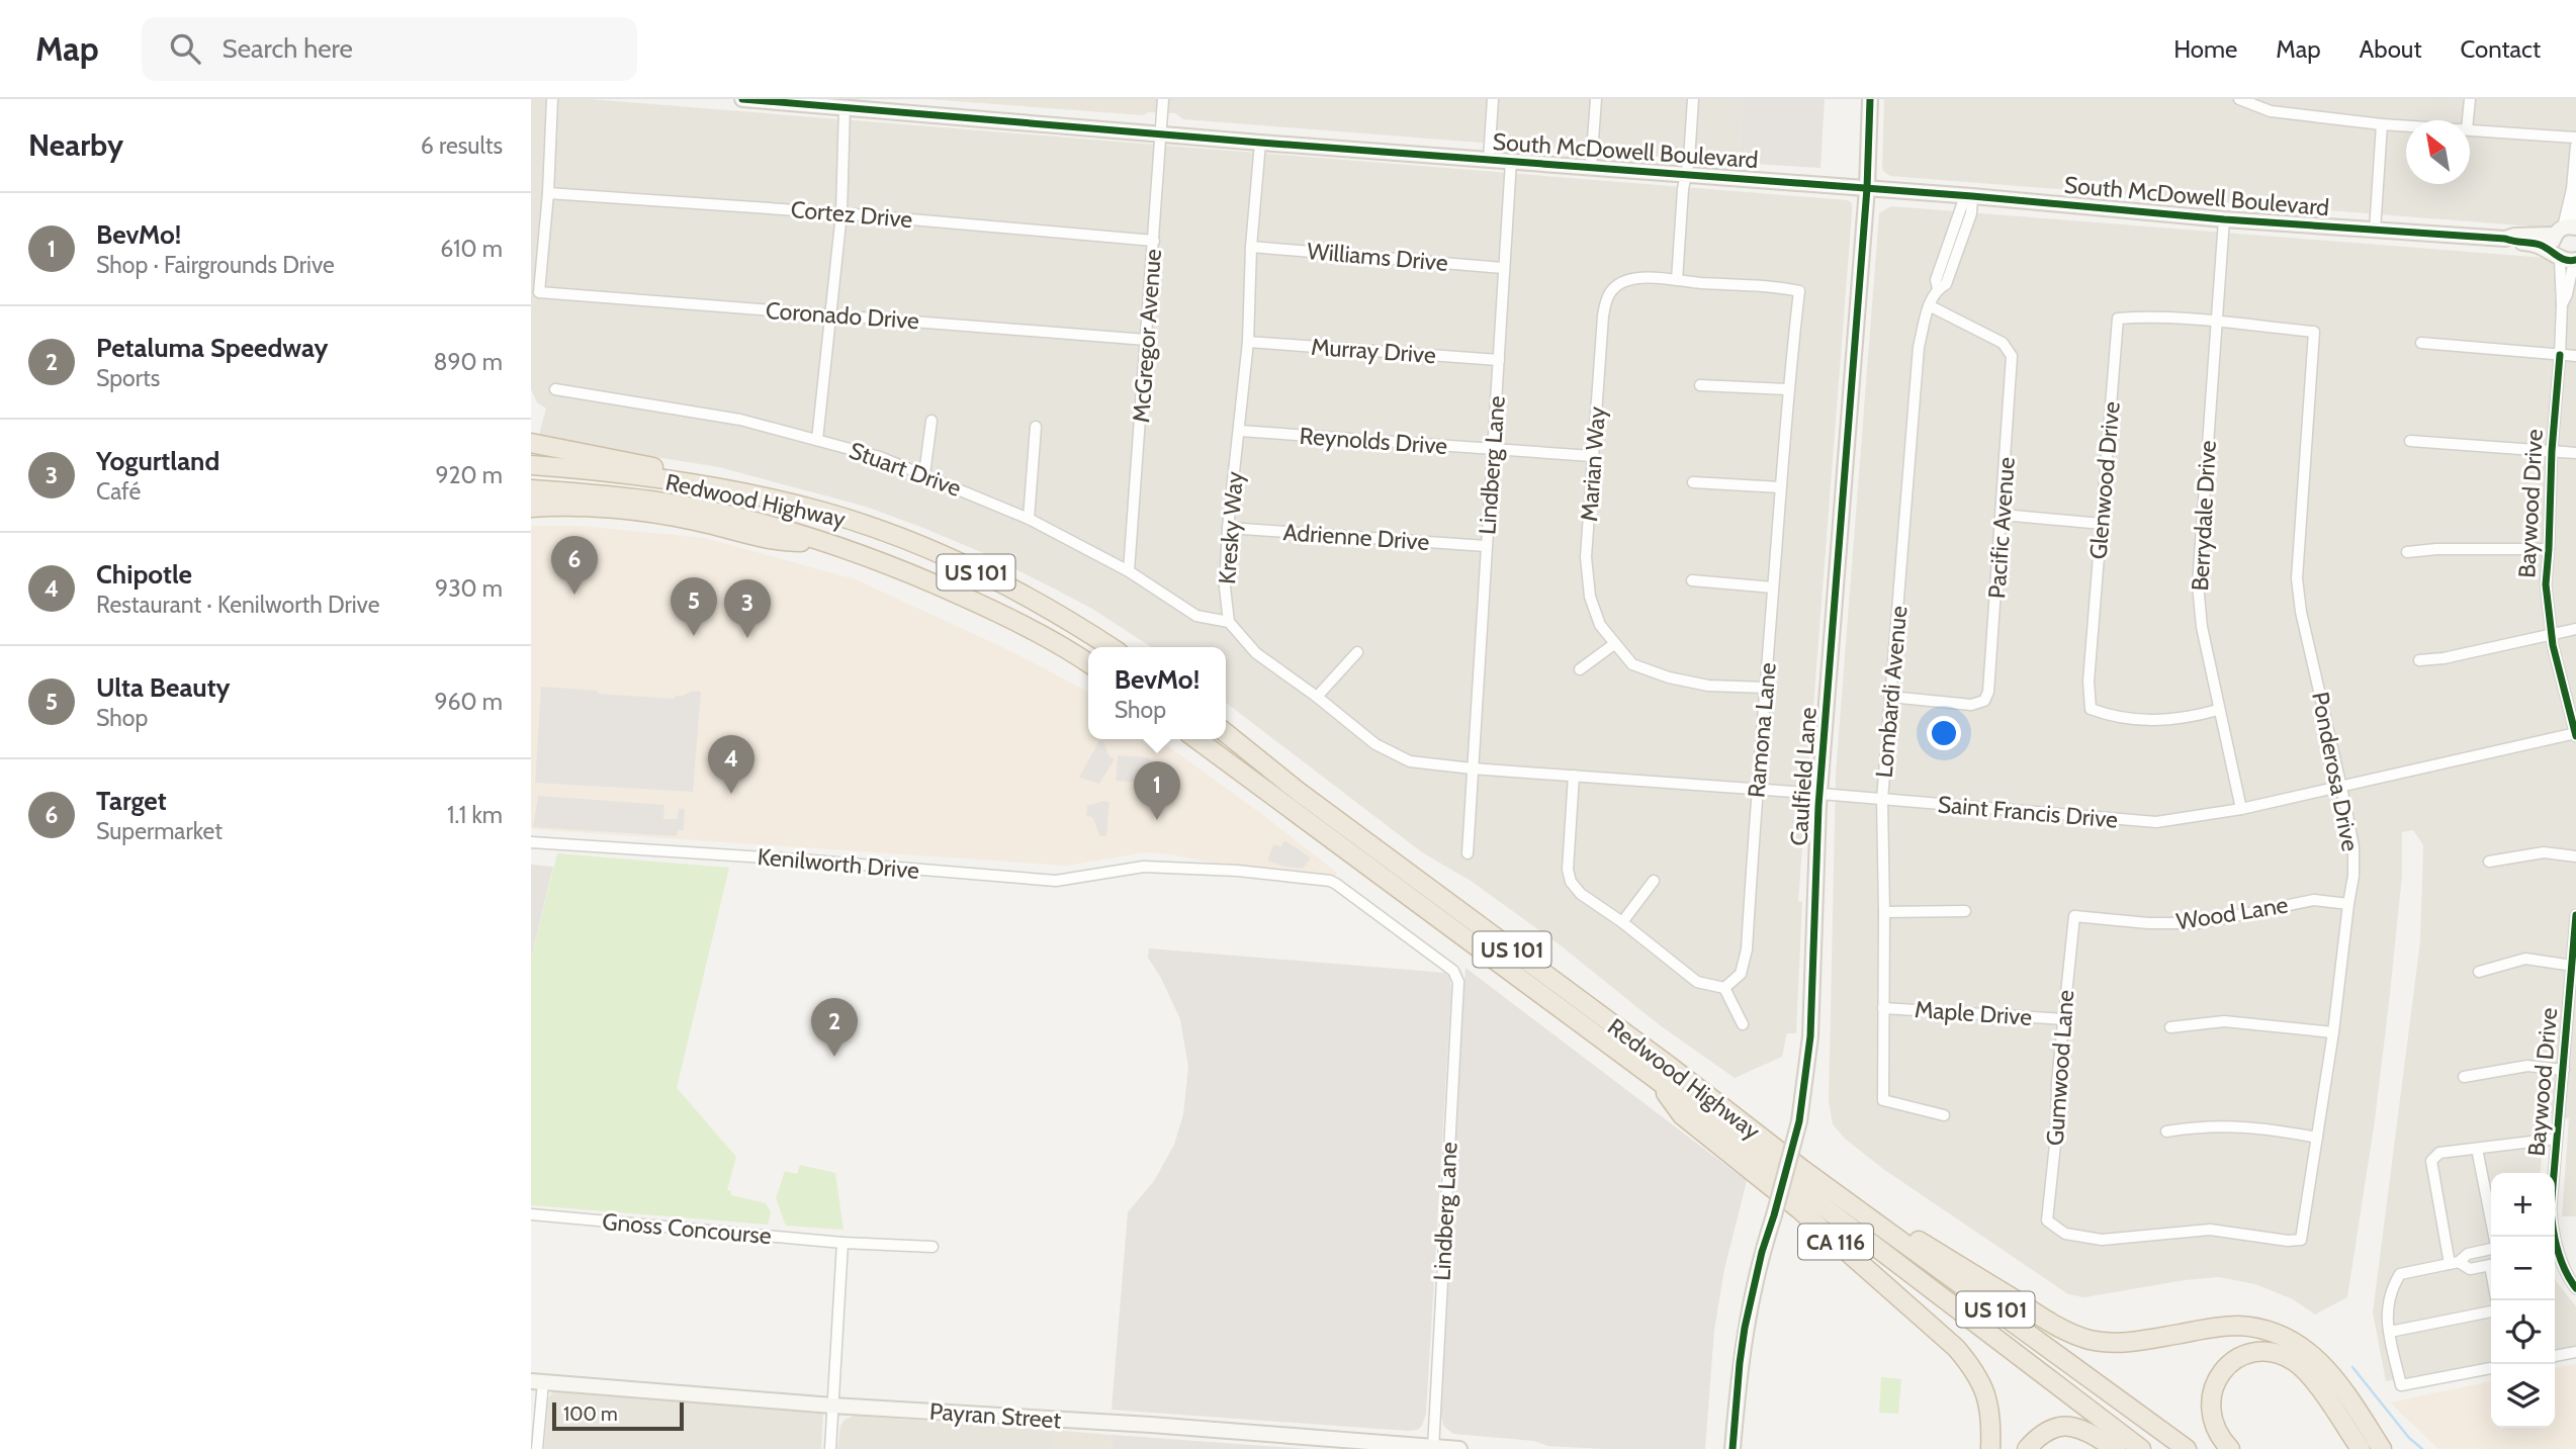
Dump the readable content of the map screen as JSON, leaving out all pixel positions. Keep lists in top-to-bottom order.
{
  "streets": {
    "highway": ["Redwood Highway", "US 101", "CA 116"],
    "main road": ["South McDowell Boulevard", "Caulfield Lane", "Payran Street"],
    "street": [
      "Cortez Drive",
      "Williams Drive",
      "Coronado Drive",
      "McGregor Avenue",
      "Murray Drive",
      "Reynolds Drive",
      "Marian Way",
      "Lindberg Lane",
      "Stuart Drive",
      "Glenwood Drive",
      "Baywood Drive",
      "Berrydale Drive",
      "Kresky Way",
      "Pacific Avenue",
      "Adrienne Drive",
      "Lombardi Avenue",
      "Ramona Lane",
      "Ponderosa Drive",
      "Saint Francis Drive",
      "Kenilworth Drive",
      "Wood Lane",
      "Maple Drive",
      "Gumwood Lane",
      "Gnoss Concourse"
    ]
  },
  "crossings": [
    ["South McDowell Boulevard", "McGregor Avenue"],
    ["South McDowell Boulevard", "Lindberg Lane"],
    ["South McDowell Boulevard", "Baywood Drive"],
    ["South McDowell Boulevard", "Berrydale Drive"],
    ["South McDowell Boulevard", "Kresky Way"],
    ["South McDowell Boulevard", "Lombardi Avenue"],
    ["South McDowell Boulevard", "Caulfield Lane"],
    ["Cortez Drive", "Coronado Drive"],
    ["Cortez Drive", "McGregor Avenue"],
    ["Williams Drive", "Lindberg Lane"],
    ["Williams Drive", "Kresky Way"],
    ["Coronado Drive", "McGregor Avenue"],
    ["McGregor Avenue", "Stuart Drive"],
    ["Murray Drive", "Lindberg Lane"],
    ["Murray Drive", "Kresky Way"],
    ["Reynolds Drive", "Marian Way"],
    ["Reynolds Drive", "Lindberg Lane"],
    ["Reynolds Drive", "Kresky Way"],
    ["Marian Way", "Ramona Lane"],
    ["Lindberg Lane", "Adrienne Drive"],
    ["Lindberg Lane", "Saint Francis Drive"],
    ["Lindberg Lane", "Kenilworth Drive"],
    ["Lindberg Lane", "Payran Street"],
    ["Stuart Drive", "Kresky Way"],
    ["Glenwood Drive", "Berrydale Drive"],
    ["Glenwood Drive", "Ponderosa Drive"],
    ["Redwood Highway", "CA 116"],
    ["Baywood Drive", "Saint Francis Drive"],
    ["Berrydale Drive", "Saint Francis Drive"],
    ["Kresky Way", "Adrienne Drive"],
    ["Pacific Avenue", "Lombardi Avenue"],
    ["Lombardi Avenue", "Saint Francis Drive"],
    ["Lombardi Avenue", "Maple Drive"],
    ["Ramona Lane", "Saint Francis Drive"],
    ["Ponderosa Drive", "Saint Francis Drive"],
    ["Ponderosa Drive", "Wood Lane"],
    ["Ponderosa Drive", "Gumwood Lane"],
    ["Caulfield Lane", "Saint Francis Drive"],
    ["Wood Lane", "Gumwood Lane"],
    ["Maple Drive", "Gumwood Lane"]
  ],
  "scale_bar": "100 m",
  "north": "top left",
  "page": {
    "header": "Map",
    "search": "Search here",
    "nav": [
      "Home",
      "Map",
      "About",
      "Contact"
    ],
    "heading": ["Nearby", "6 results"],
    "list": [
      {
        "mark": "1",
        "name": "BevMo!",
        "note": "Shop · Fairgrounds Drive",
        "value": "610 m"
      },
      {
        "mark": "2",
        "name": "Petaluma Speedway",
        "note": "Sports",
        "value": "890 m"
      },
      {
        "mark": "3",
        "name": "Yogurtland",
        "note": "Café",
        "value": "920 m"
      },
      {
        "mark": "4",
        "name": "Chipotle",
        "note": "Restaurant · Kenilworth Drive",
        "value": "930 m"
      },
      {
        "mark": "5",
        "name": "Ulta Beauty",
        "note": "Shop",
        "value": "960 m"
      },
      {
        "mark": "6",
        "name": "Target",
        "note": "Supermarket",
        "value": "1.1 km"
      }
    ],
    "pins": [
      "6",
      "5",
      "3",
      "4",
      "1",
      "2"
    ],
    "popup": ["BevMo!", "Shop"],
    "map_buttons": ["+", "−"],
    "scale": "100 m"
  }
}
